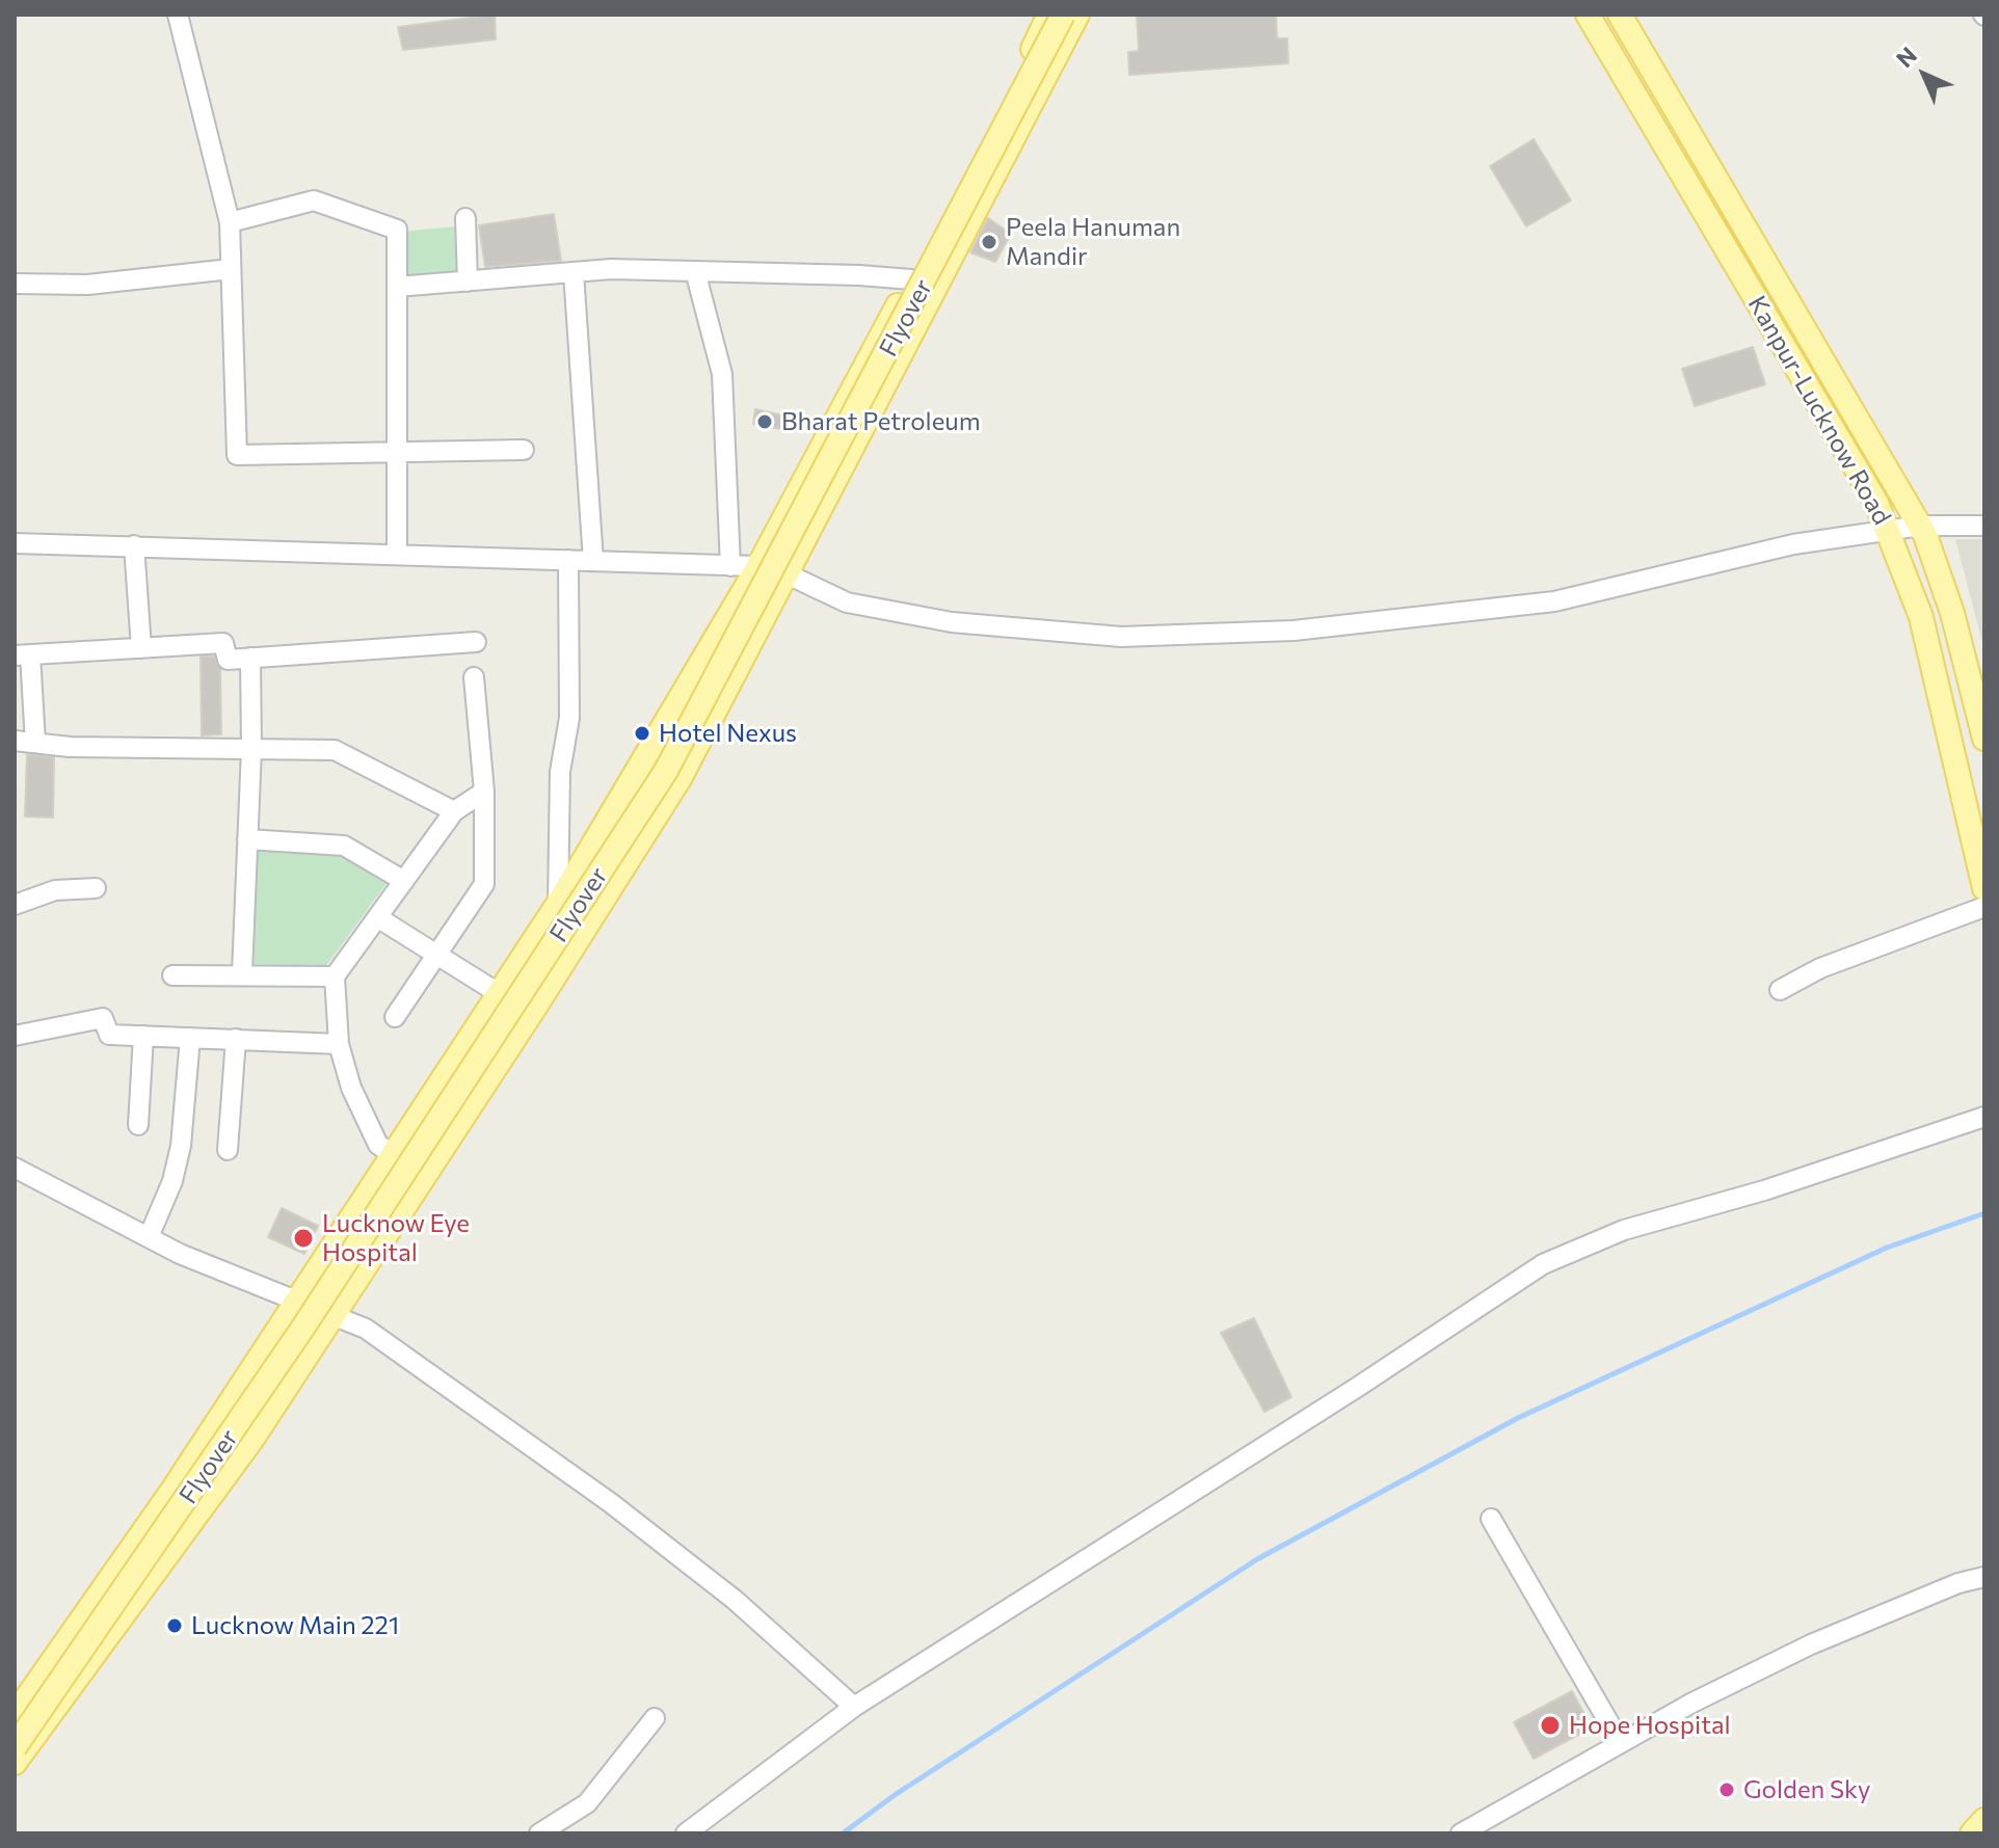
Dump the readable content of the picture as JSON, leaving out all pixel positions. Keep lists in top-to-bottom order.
{
  "streets": {
    "main road": ["Flyover", "Kanpur-Lucknow Road"]
  },
  "places": [
    "Peela Hanuman Mandir",
    "Bharat Petroleum",
    "Hotel Nexus",
    "Lucknow Eye Hospital",
    "Lucknow Main 221",
    "Hope Hospital",
    "Golden Sky"
  ],
  "north": "top left"
}
